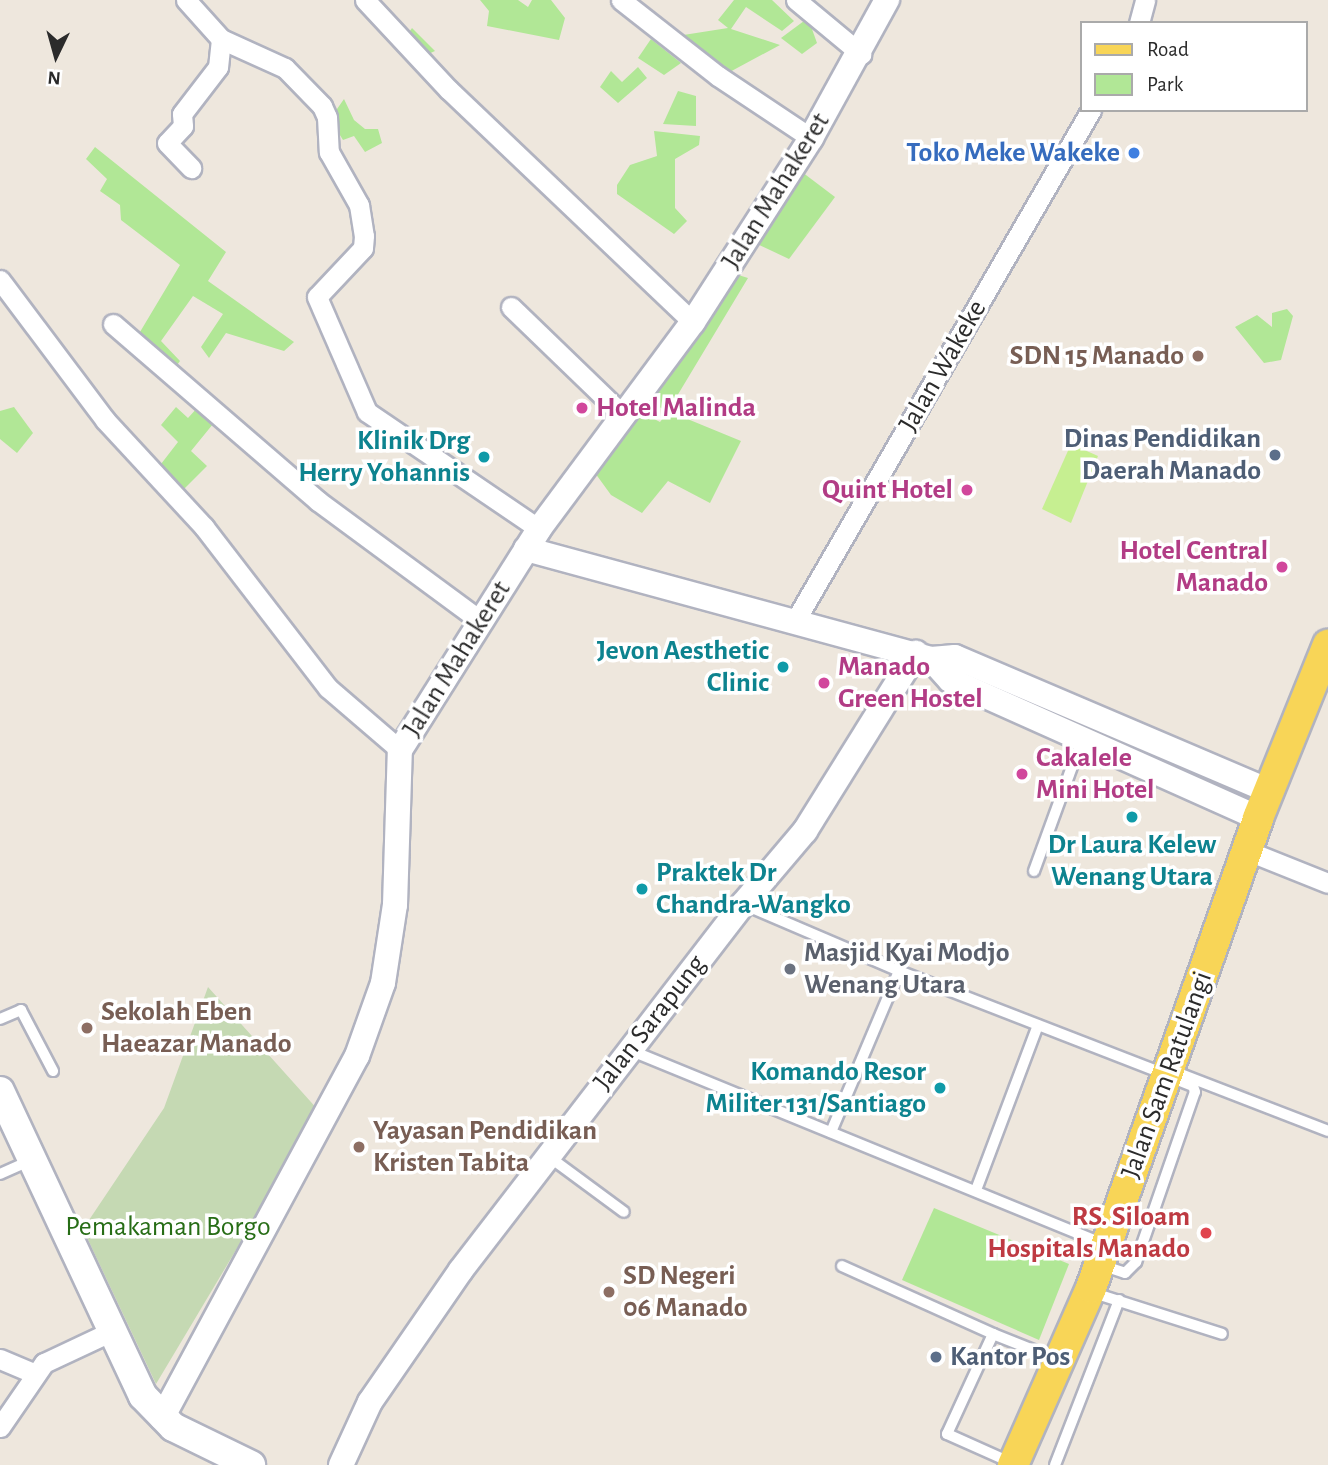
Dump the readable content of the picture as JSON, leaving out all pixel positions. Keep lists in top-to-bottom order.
{
  "streets": {
    "main road": ["Jalan Sam Ratulangi"],
    "street": ["Jalan Mahakeret", "Jalan Wakeke", "Jalan Sarapung"]
  },
  "parks": ["Pemakaman Borgo"],
  "places": [
    "Toko Meke Wakeke",
    "SDN 15 Manado",
    "Hotel Malinda",
    "Dinas Pendidikan Daerah Manado",
    "Klinik Drg Herry Yohannis",
    "Quint Hotel",
    "Hotel Central Manado",
    "Jevon Aesthetic Clinic",
    "Manado Green Hostel",
    "Cakalele Mini Hotel",
    "Dr Laura Kelew Wenang Utara",
    "Praktek Dr Chandra-Wangko",
    "Masjid Kyai Modjo Wenang Utara",
    "Sekolah Eben Haeazar Manado",
    "Komando Resor Militer 131/Santiago",
    "Yayasan Pendidikan Kristen Tabita",
    "RS. Siloam Hospitals Manado",
    "SD Negeri 06 Manado",
    "Kantor Pos"
  ],
  "legend": ["Road", "Park"],
  "north": "bottom"
}
